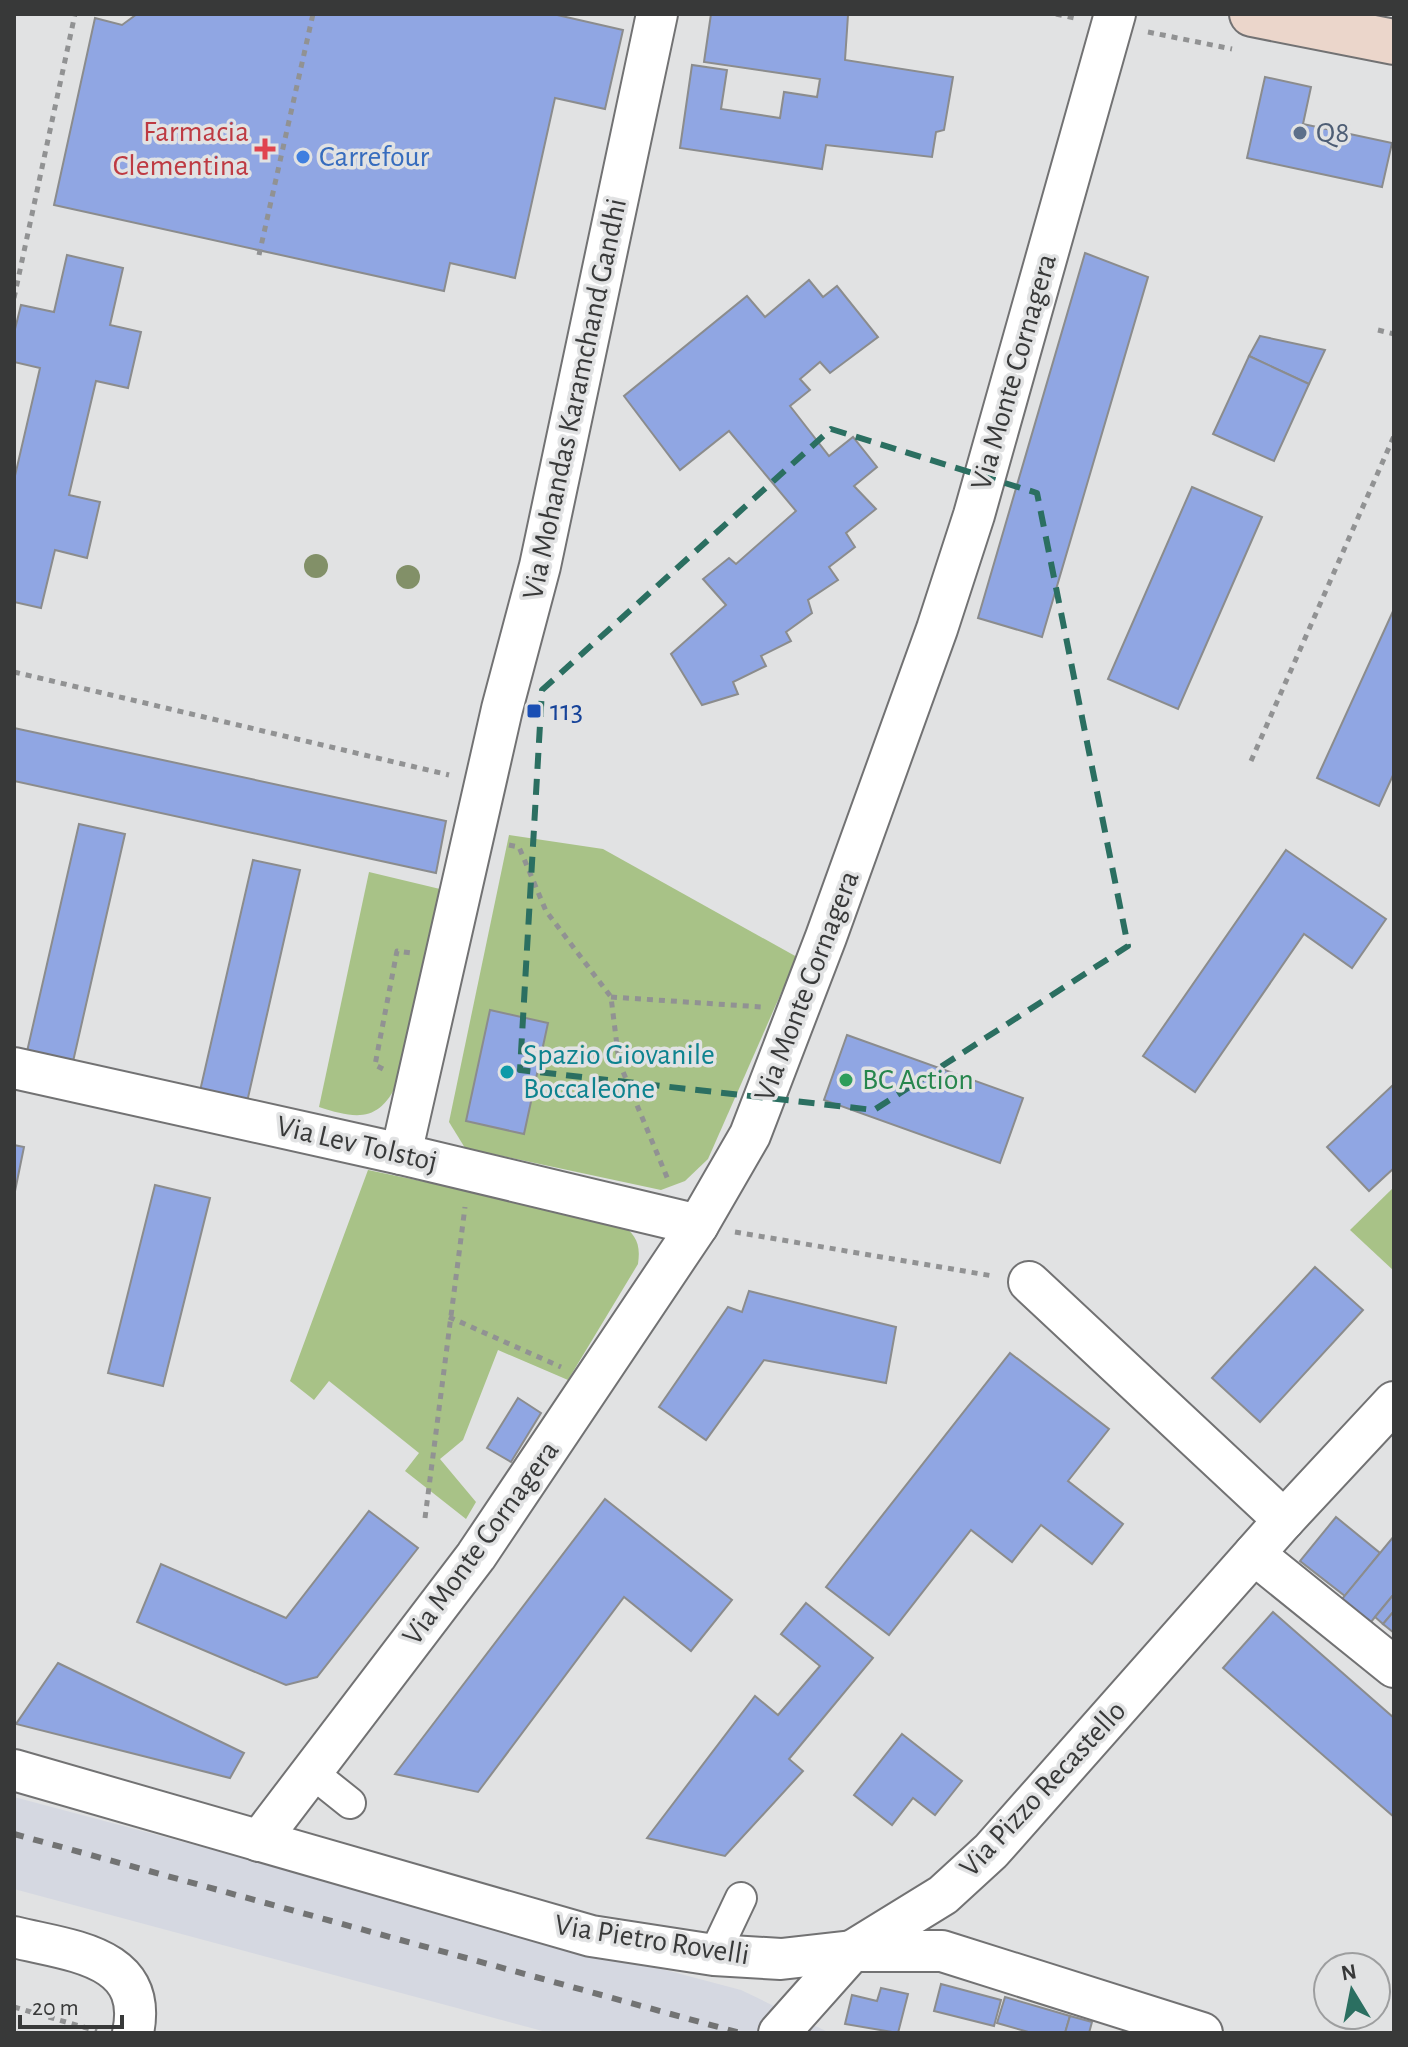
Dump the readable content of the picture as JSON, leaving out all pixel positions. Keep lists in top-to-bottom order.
{
  "streets": {
    "street": [
      "Via Monte Cornagera",
      "Via Mohandas Karamchand Gandhi",
      "Via Lev Tolstoj",
      "Via Pizzo Recastello",
      "Via Pietro Rovelli"
    ]
  },
  "crossings": [
    ["Via Monte Cornagera", "Via Lev Tolstoj"],
    ["Via Monte Cornagera", "Via Pietro Rovelli"],
    ["Via Mohandas Karamchand Gandhi", "Via Lev Tolstoj"],
    ["Via Pizzo Recastello", "Via Pietro Rovelli"]
  ],
  "places": {
    "other": [
      "Q8",
      "Carrefour",
      "Spazio Giovanile Boccaleone",
      "BC Action"
    ],
    "health": ["Farmacia Clementina"],
    "transit": ["113"]
  },
  "scale_bar": "20 m",
  "north": "top"
}
